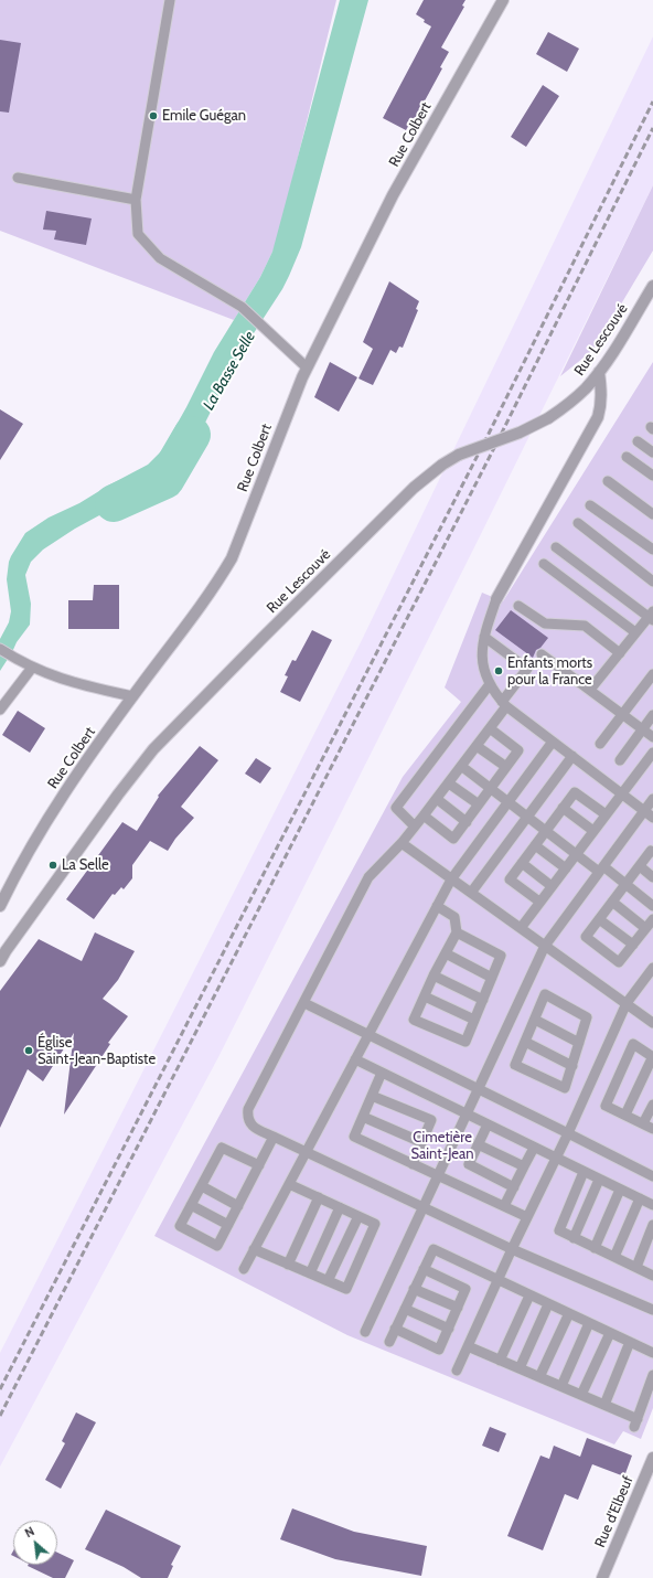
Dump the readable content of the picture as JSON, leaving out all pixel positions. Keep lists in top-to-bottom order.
{
  "streets": {
    "street": ["Rue Colbert", "Rue Lescouvé", "Rue d'Elbeuf"]
  },
  "water": ["La Basse Selle"],
  "parks": ["Cimetière Saint-Jean"],
  "places": [
    "Emile Guégan",
    "Enfants morts pour la France",
    "La Selle",
    "Église Saint-Jean-Baptiste"
  ],
  "north": "top left"
}
